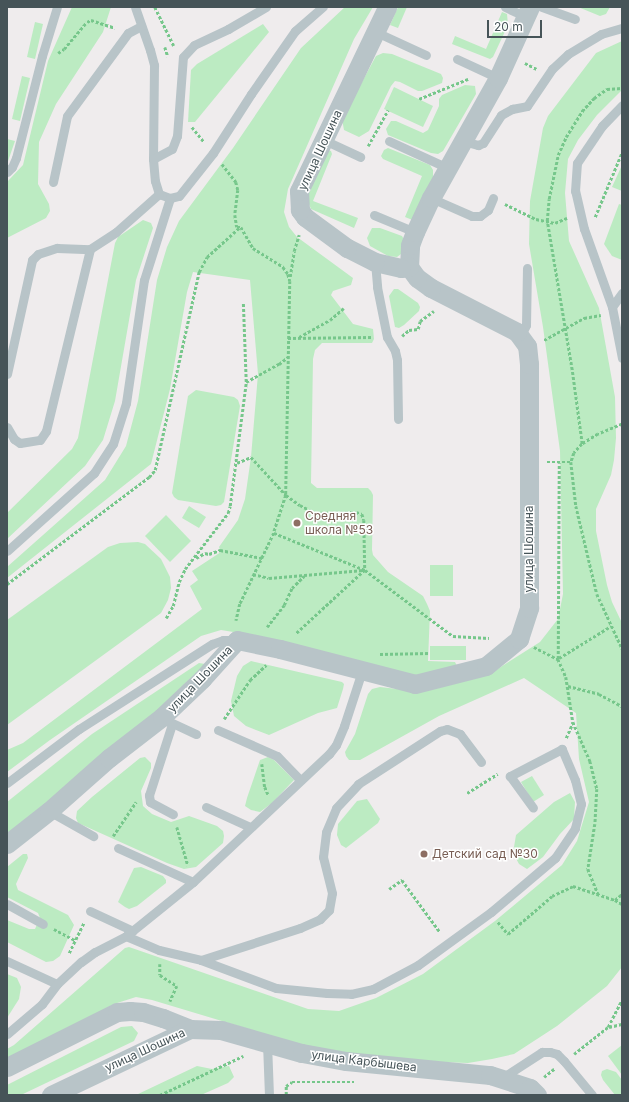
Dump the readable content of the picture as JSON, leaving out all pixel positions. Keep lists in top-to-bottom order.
{
  "streets": {
    "street": ["улица Шошина", "улица Карбышева"]
  },
  "crossings": [
    ["улица Шошина", "улица Карбышева"]
  ],
  "places": ["Средняя школа №53", "Детский сад №30"],
  "scale_bar": "20 m"
}
